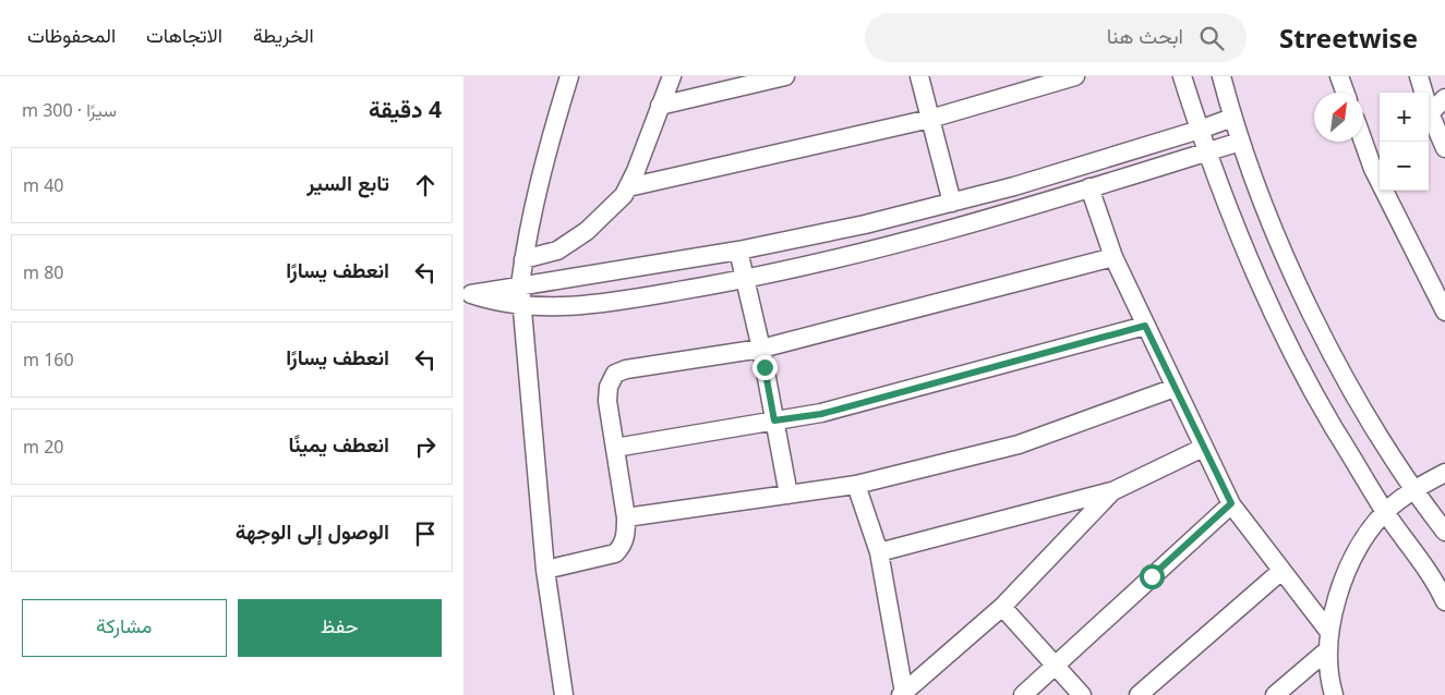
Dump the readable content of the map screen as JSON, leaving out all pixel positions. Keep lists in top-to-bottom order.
{
  "north": "top right",
  "page": {
    "header": "Streetwise",
    "search": "ابحث هنا",
    "nav": ["الخريطة", "الاتجاهات", "المحفوظات"],
    "heading": ["4 دقيقة", "سيرًا · 300 m"],
    "map_buttons": ["+", "−"],
    "list": [
      ["تابع السير", "40 m"],
      ["انعطف يسارًا", "80 m"],
      ["انعطف يسارًا", "160 m"],
      ["انعطف يمينًا", "20 m"],
      "الوصول إلى الوجهة"
    ],
    "buttons": ["حفظ", "مشاركة"]
  }
}
